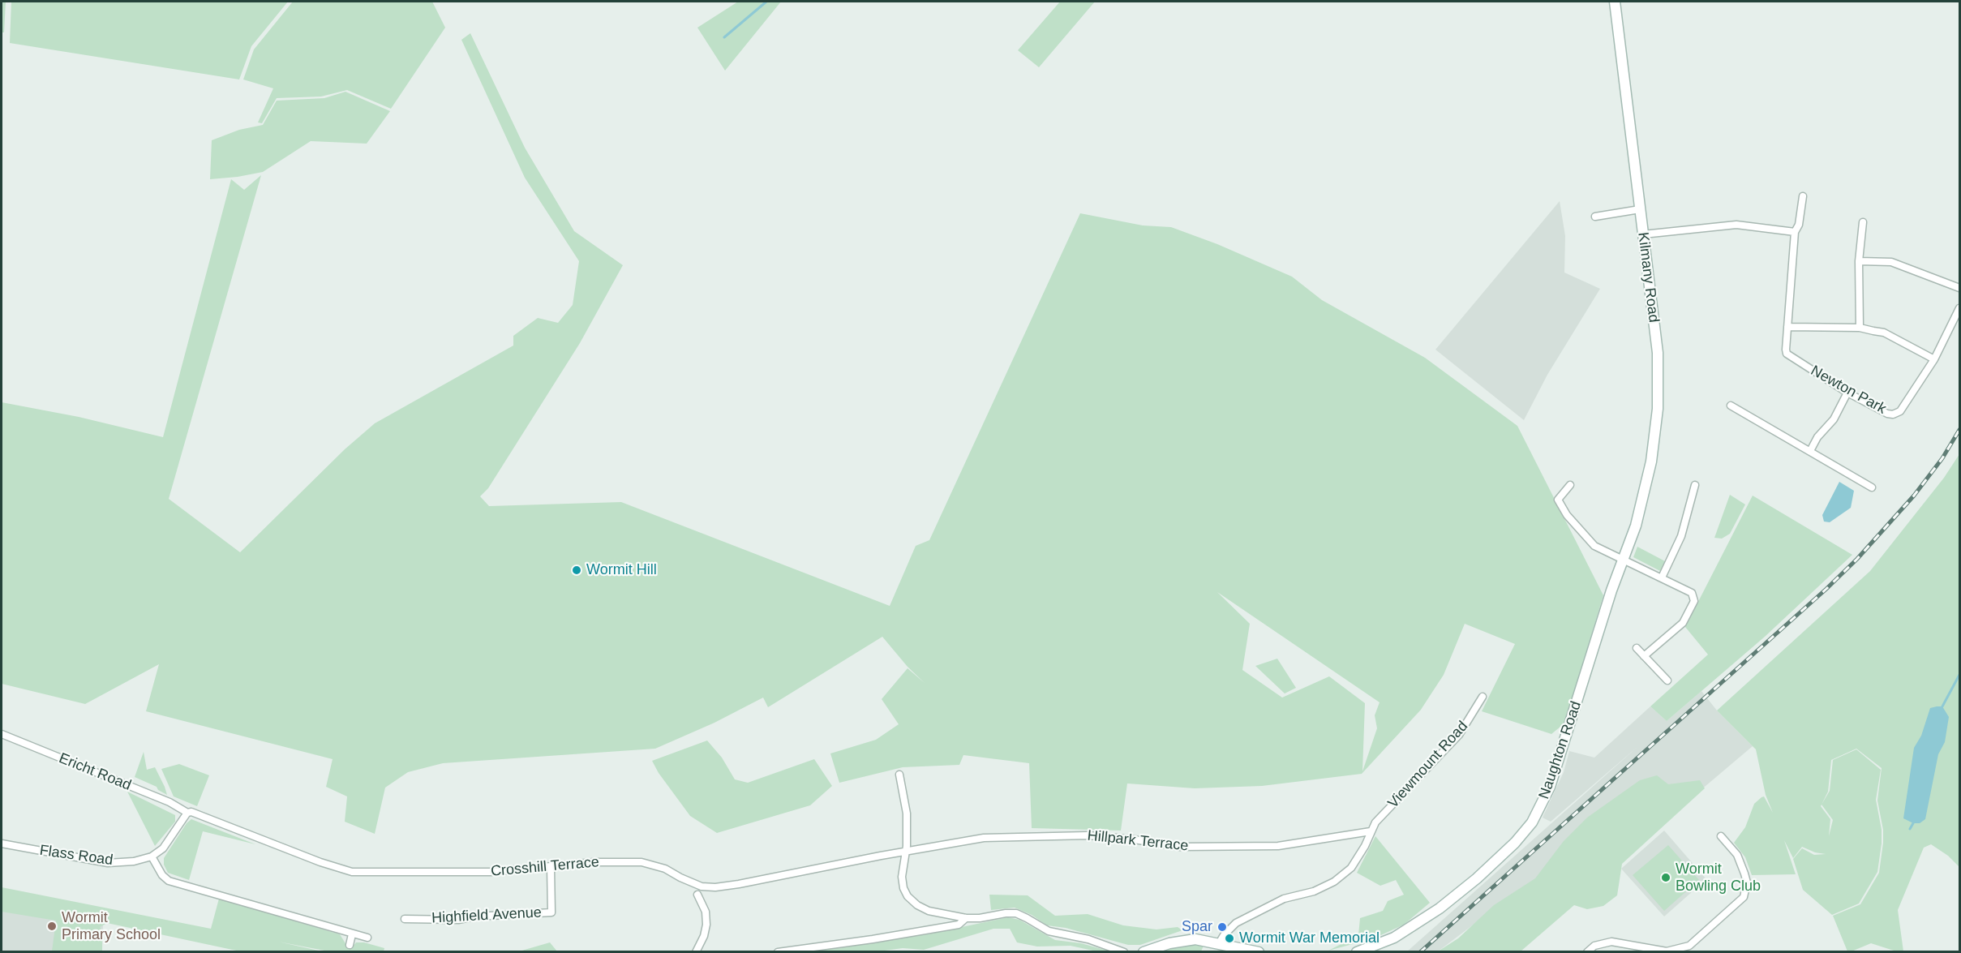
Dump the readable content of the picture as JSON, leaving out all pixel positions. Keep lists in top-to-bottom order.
{
  "streets": {
    "main road": ["Kilmany Road", "Naughton Road"],
    "street": [
      "Newton Park",
      "Viewmount Road",
      "Ericht Road",
      "Hillpark Terrace",
      "Flass Road",
      "Crosshill Terrace",
      "Highfield Avenue"
    ]
  },
  "crossings": [
    ["Kilmany Road", "Naughton Road"],
    ["Viewmount Road", "Hillpark Terrace"],
    ["Ericht Road", "Crosshill Terrace"],
    ["Hillpark Terrace", "Crosshill Terrace"],
    ["Crosshill Terrace", "Highfield Avenue"]
  ],
  "places": [
    "Wormit Hill",
    "Wormit Bowling Club",
    "Wormit Primary School",
    "Spar",
    "Wormit War Memorial"
  ]
}
